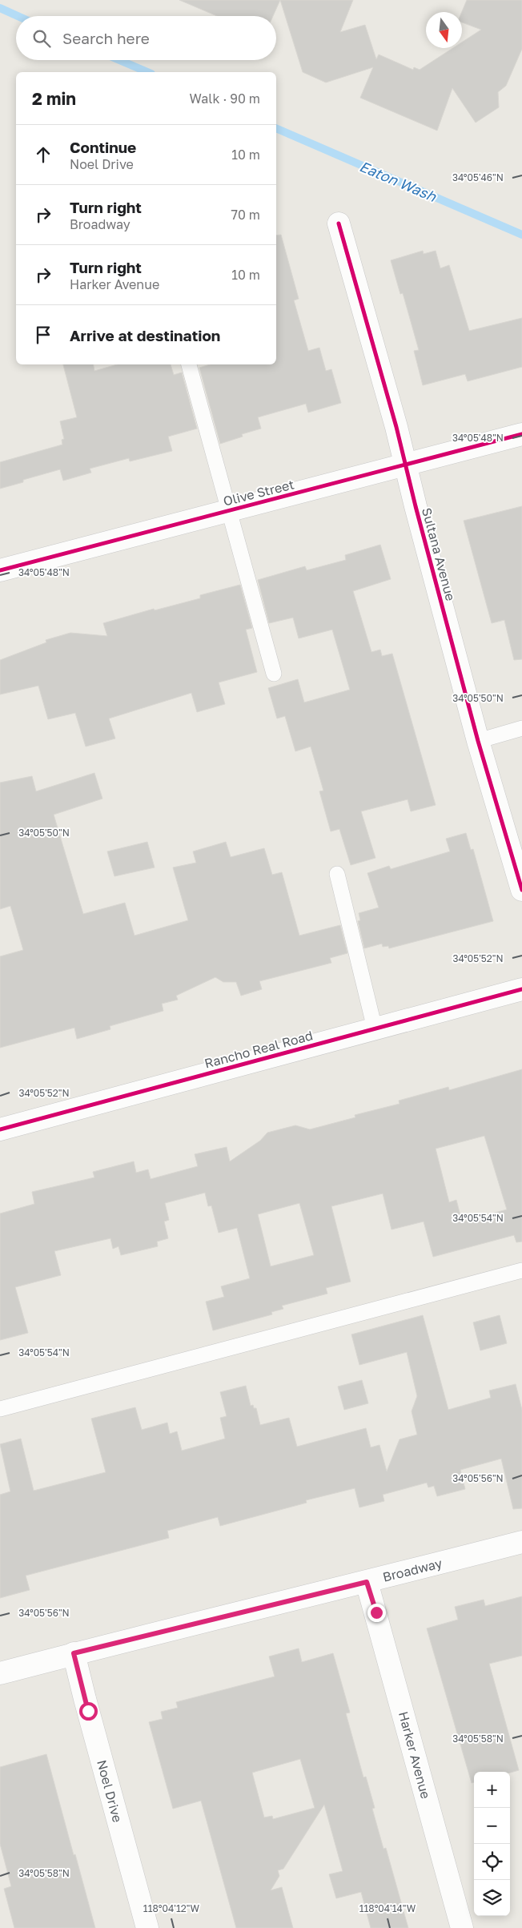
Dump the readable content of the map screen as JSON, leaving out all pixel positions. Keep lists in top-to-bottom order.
{
  "streets": {
    "street": [
      "Olive Street",
      "Sultana Avenue",
      "Rancho Real Road",
      "Broadway",
      "Harker Avenue",
      "Noel Drive"
    ]
  },
  "crossings": [
    ["Olive Street", "Sultana Avenue"],
    ["Broadway", "Harker Avenue"],
    ["Broadway", "Noel Drive"]
  ],
  "water": ["Eaton Wash"],
  "north": "bottom",
  "page": {
    "search": "Search here",
    "heading": ["2 min", "Walk · 90 m"],
    "list": [
      ["Continue", "Noel Drive", "10 m"],
      ["Turn right", "Broadway", "70 m"],
      ["Turn right", "Harker Avenue", "10 m"],
      "Arrive at destination"
    ],
    "map_buttons": ["+", "−"]
  },
  "coordinates": [
    "34°05'46\"N",
    "34°05'48\"N",
    "34°05'50\"N",
    "34°05'52\"N",
    "34°05'54\"N",
    "34°05'56\"N",
    "34°05'58\"N",
    "118°04'12\"W",
    "118°04'14\"W"
  ]
}
